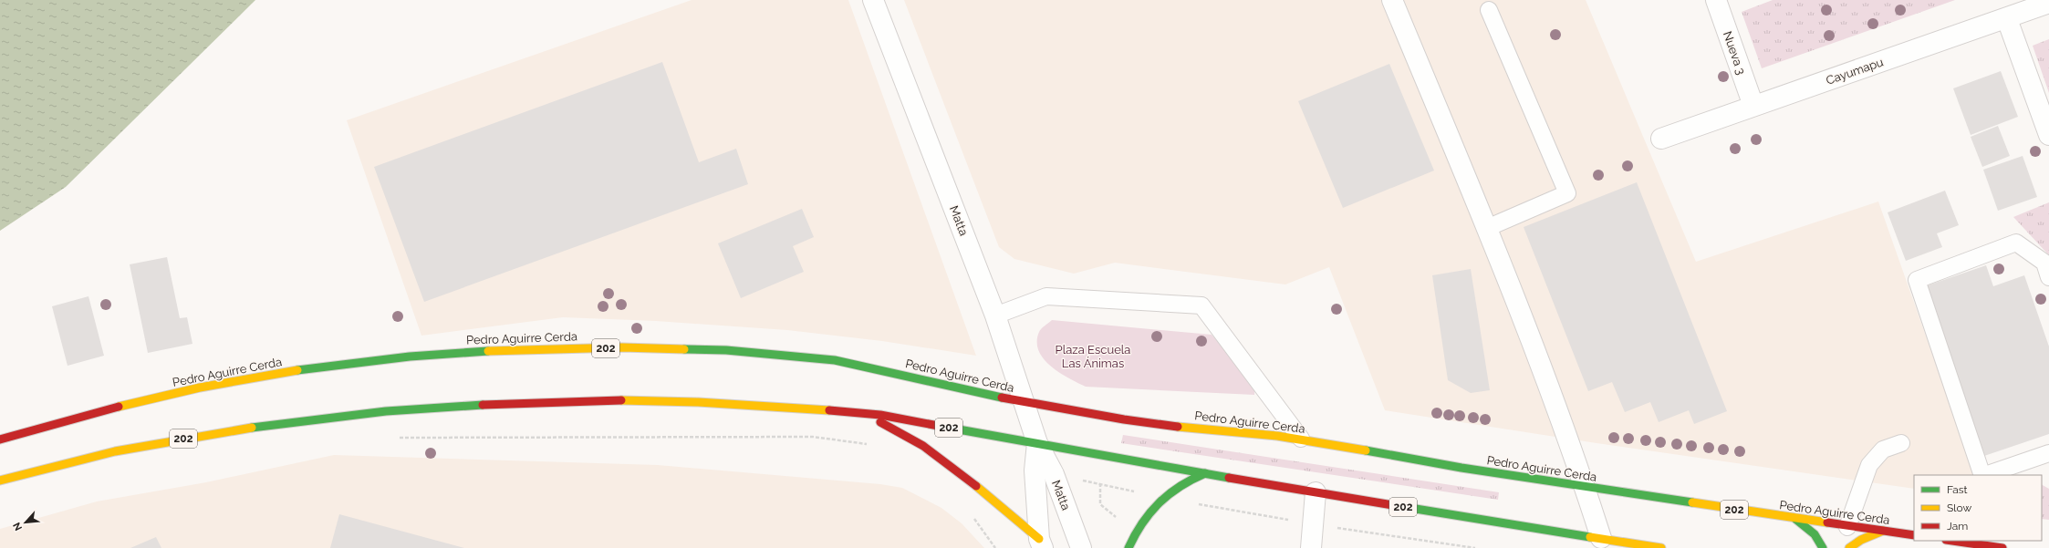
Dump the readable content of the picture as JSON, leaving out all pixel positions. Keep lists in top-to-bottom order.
{
  "streets": {
    "highway": ["Pedro Aguirre Cerda", "202"],
    "street": ["Nueva 3", "Cayumapu", "Matta"]
  },
  "crossings": [
    ["Nueva 3", "Cayumapu"],
    ["Matta", "Pedro Aguirre Cerda"],
    ["Matta", "202"]
  ],
  "parks": ["Plaza Escuela Las Ánimas"],
  "legend": ["Fast", "Slow", "Jam"],
  "north": "bottom left"
}
